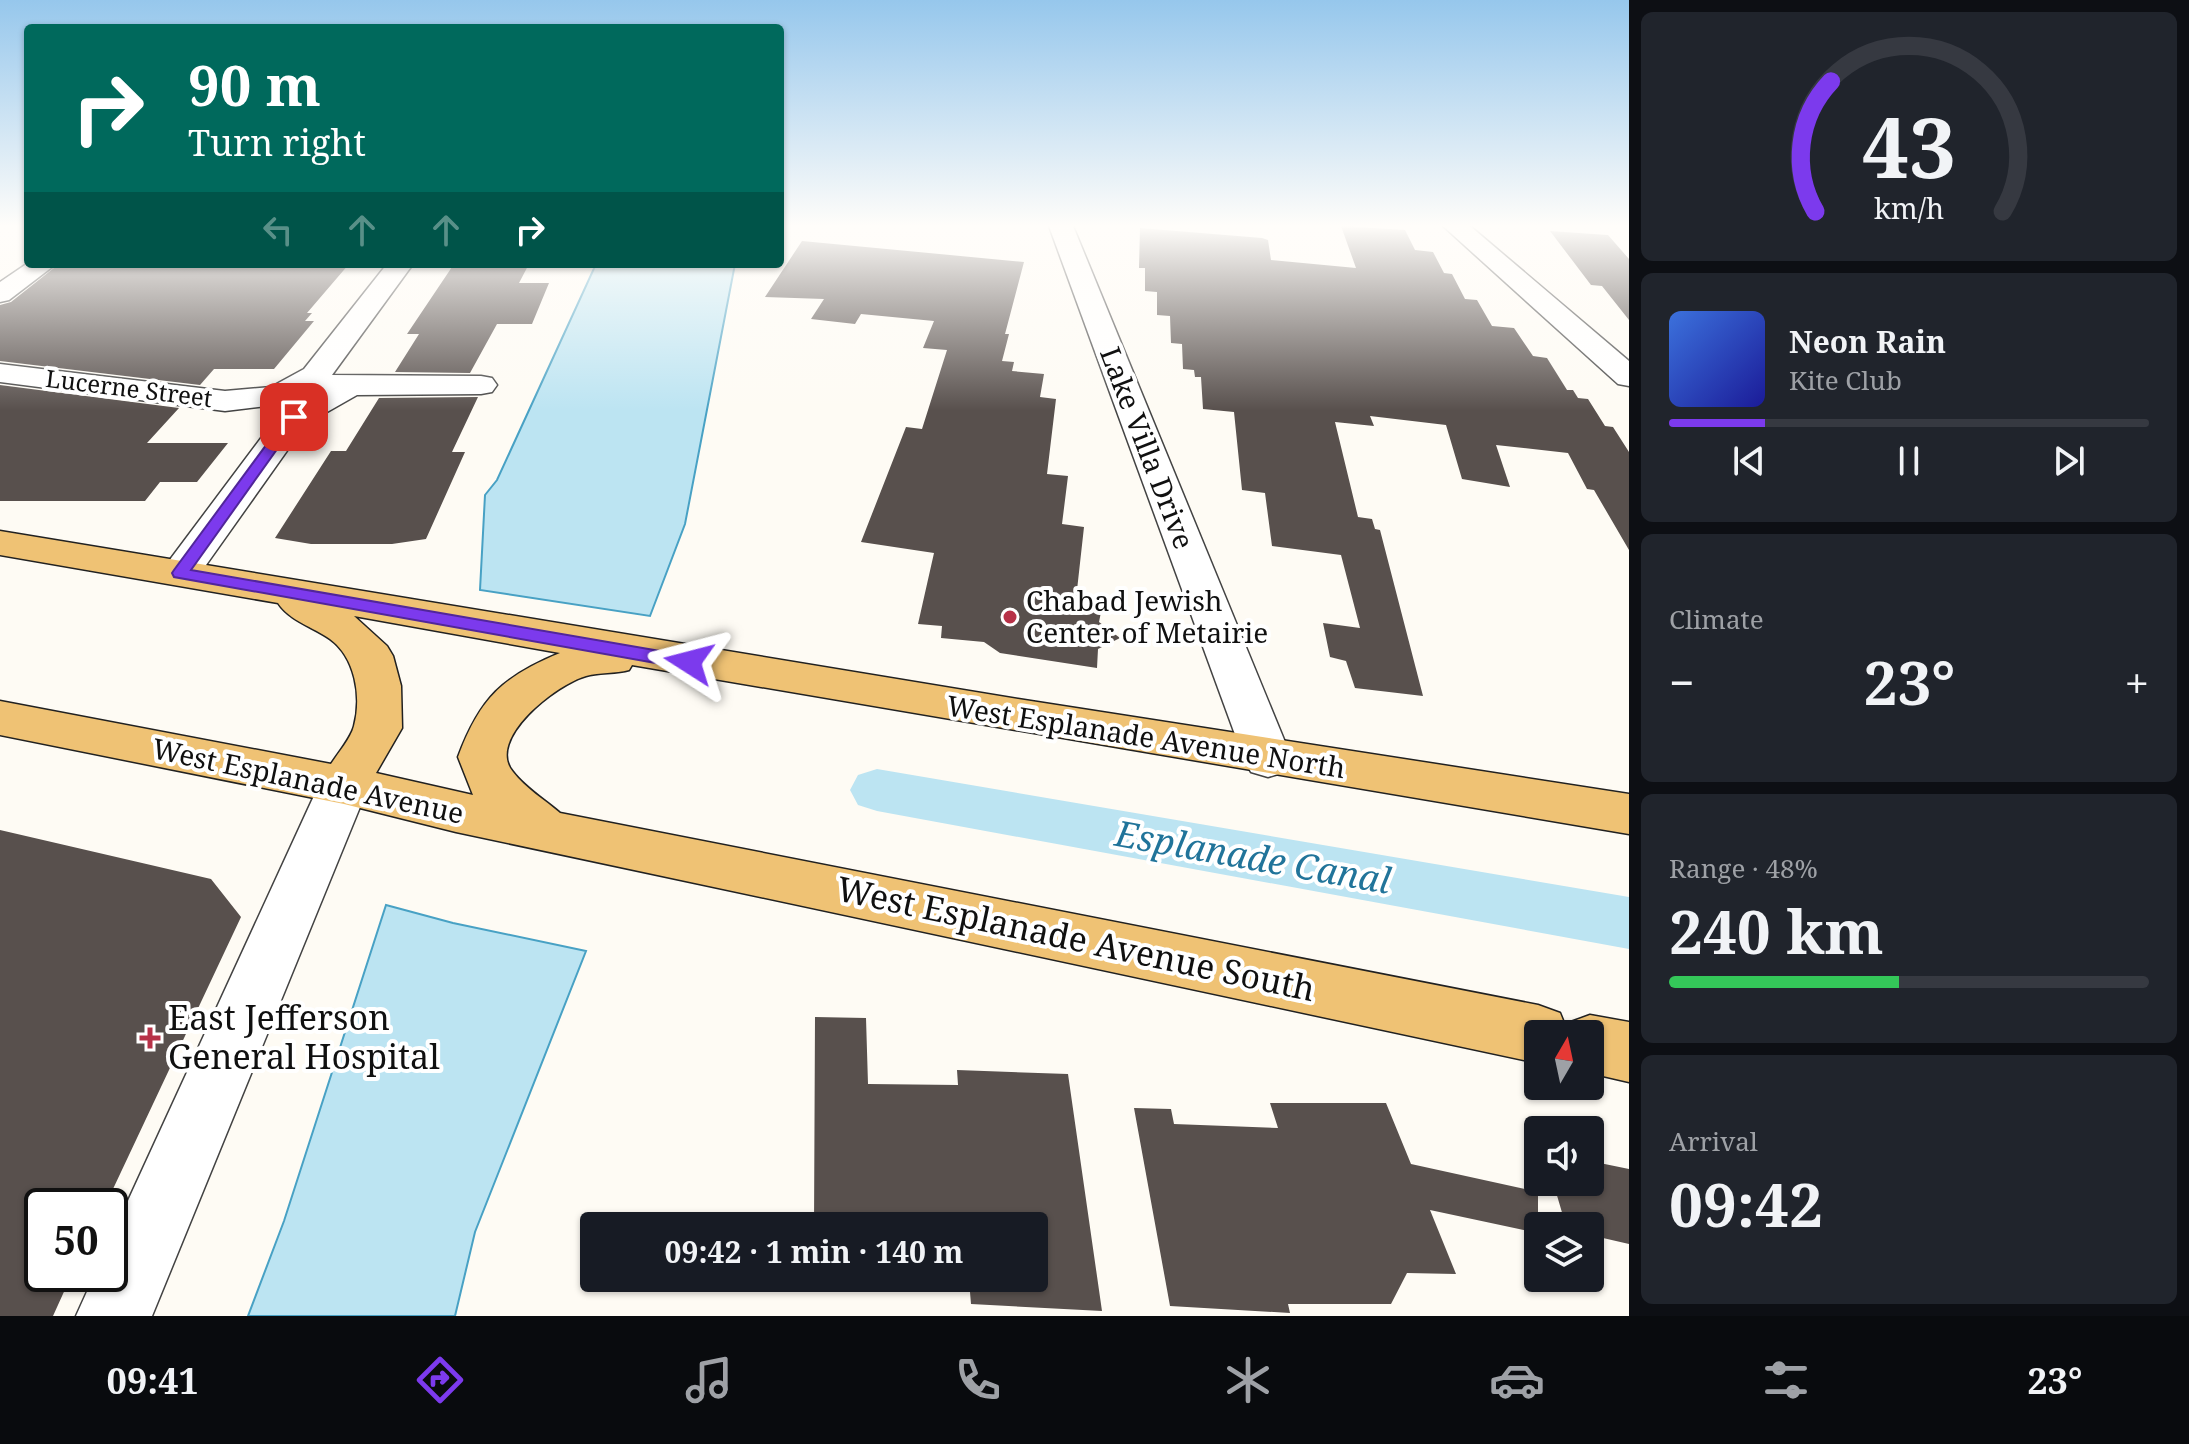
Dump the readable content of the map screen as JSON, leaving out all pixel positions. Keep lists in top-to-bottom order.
{
  "streets": {
    "main road": ["West Esplanade Avenue North", "West Esplanade Avenue", "West Esplanade Avenue South"],
    "street": ["Lucerne Street", "Lake Villa Drive"]
  },
  "crossings": [
    ["Lake Villa Drive", "West Esplanade Avenue North"],
    ["West Esplanade Avenue", "West Esplanade Avenue South"]
  ],
  "water": ["Esplanade Canal"],
  "places": {
    "other": ["Chabad Jewish Center of Metairie"],
    "health": ["East Jefferson General Hospital"]
  },
  "north": "top",
  "page": {
    "turn": ["90 m", "Turn right"],
    "song": ["Neon Rain", "Kite Club"],
    "tile": [
      "Climate",
      ["Range · 48%", "240 km"],
      ["Arrival", "09:42"]
    ],
    "heat": ["−", "23°", "+"],
    "limit": "50",
    "trip": "09:42 · 1 min · 140 m",
    "tabs": ["09:41", "23°"],
    "gauge": ["43", "km/h"]
  }
}
